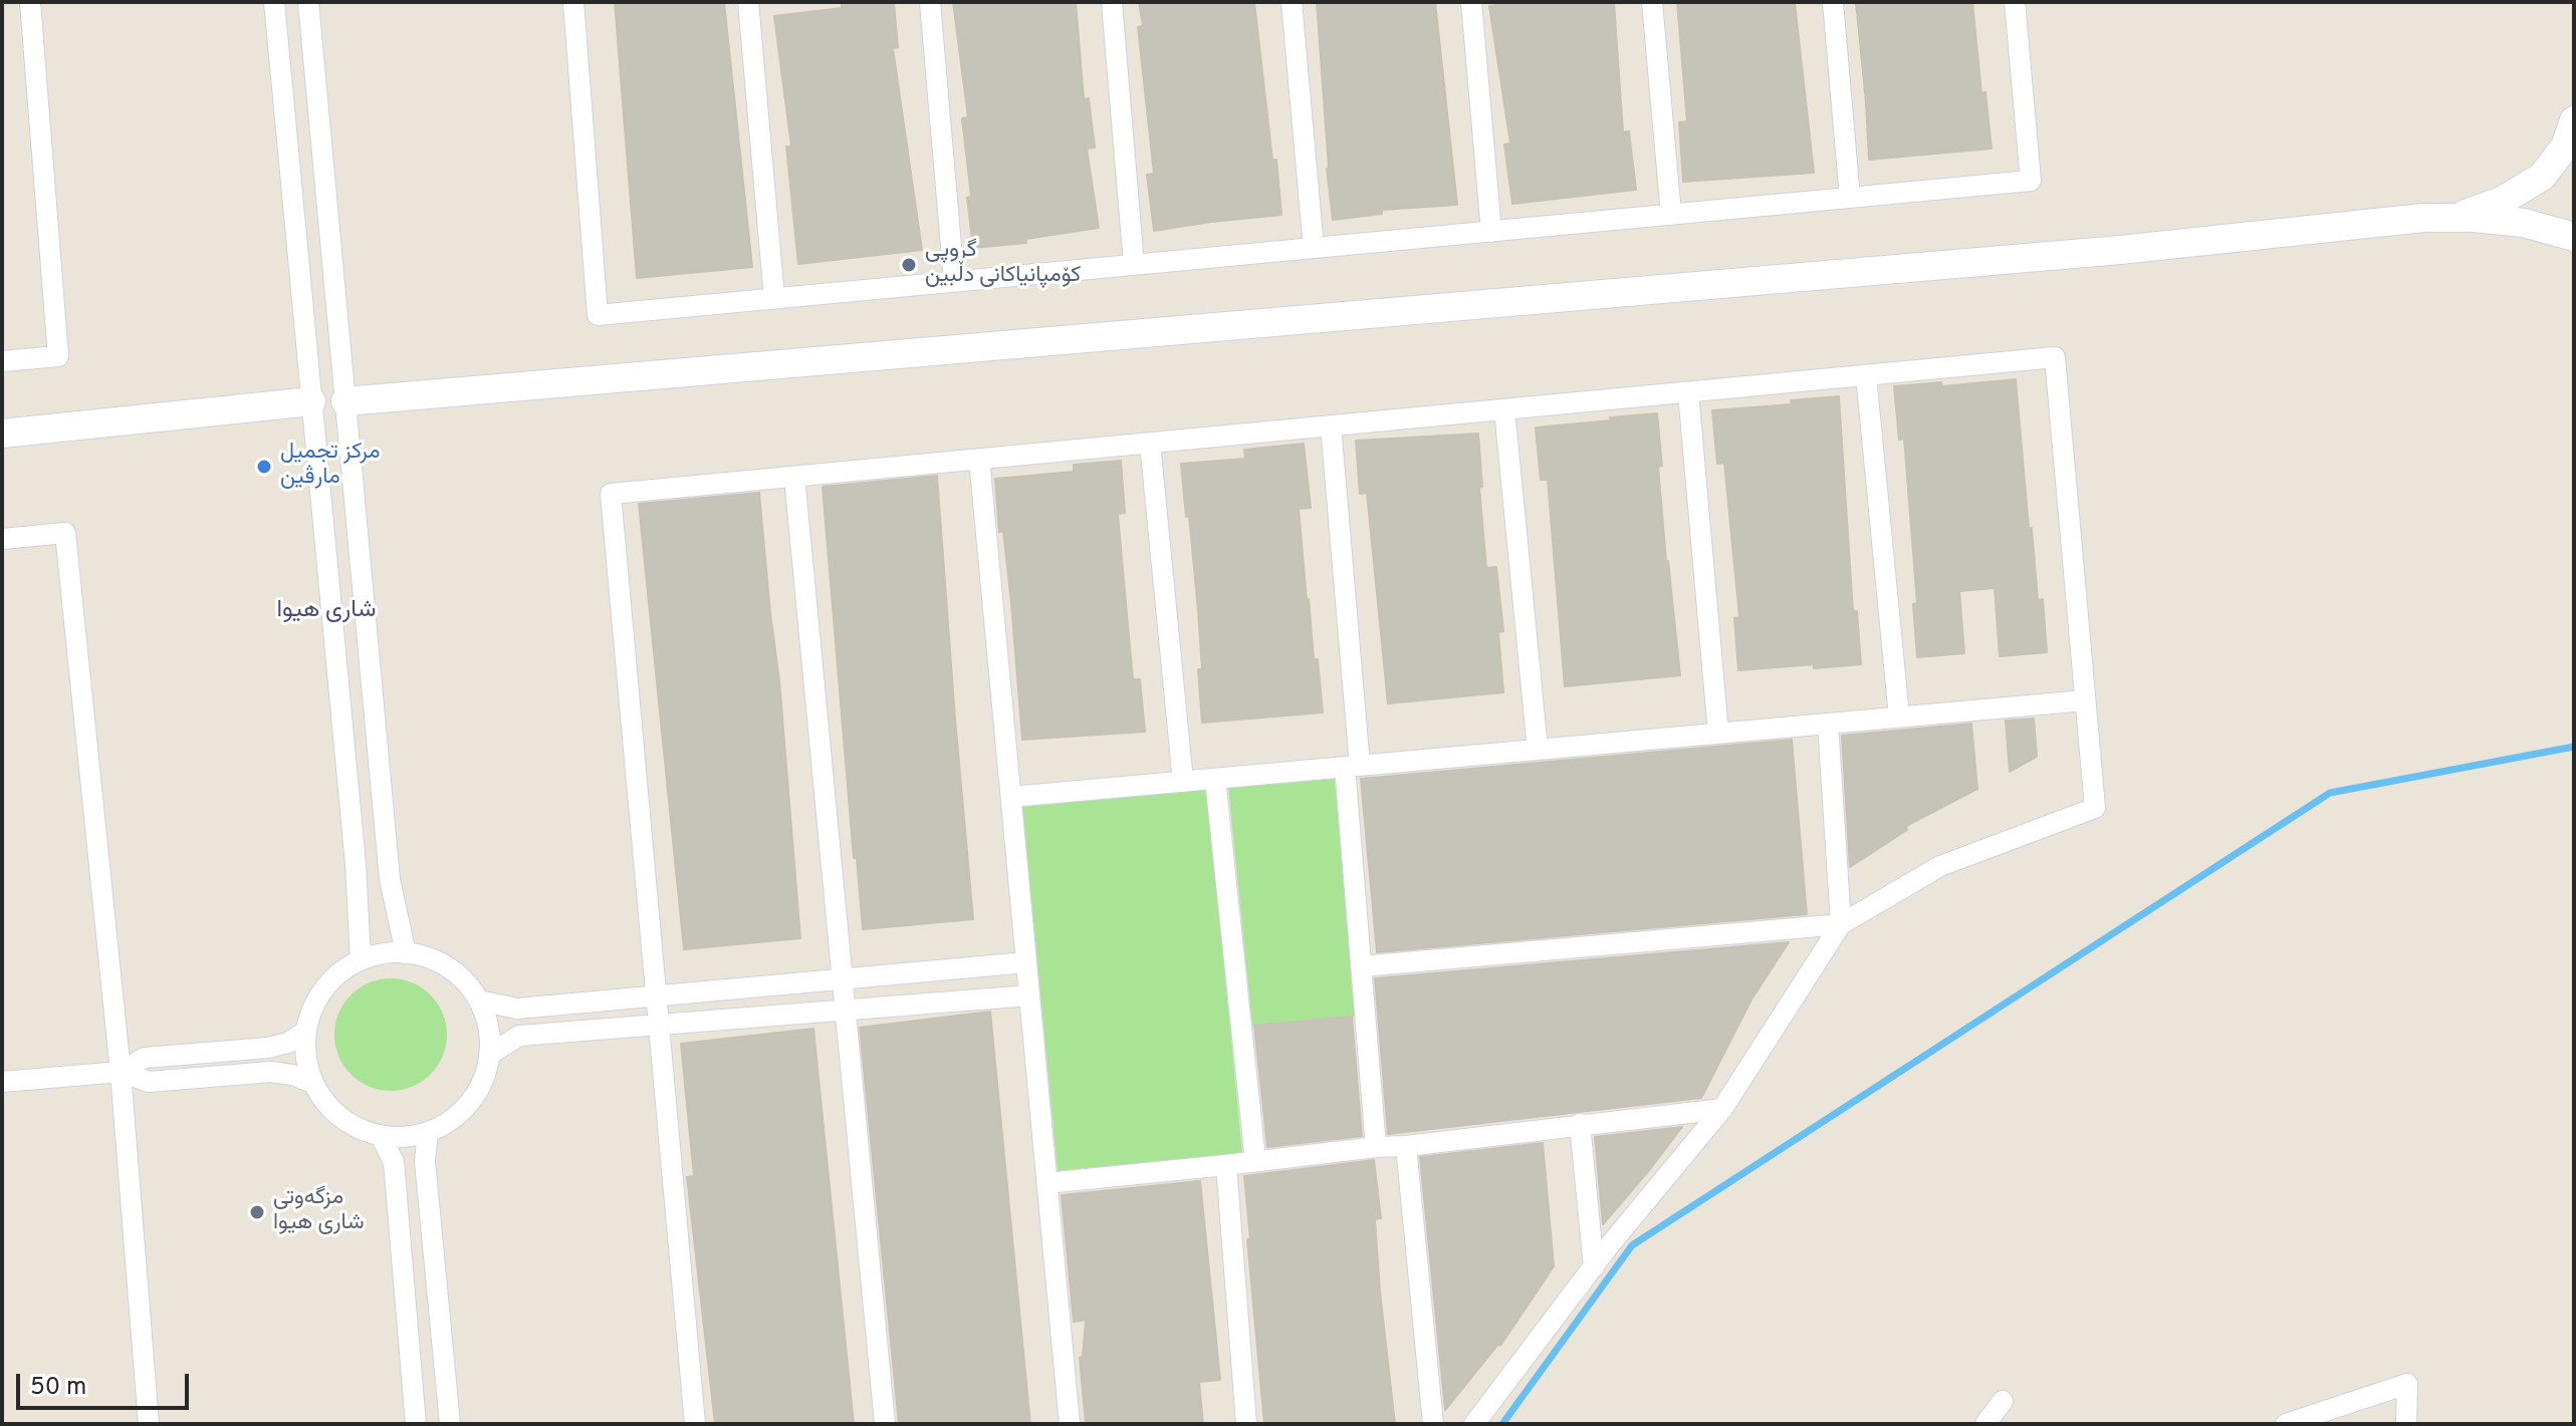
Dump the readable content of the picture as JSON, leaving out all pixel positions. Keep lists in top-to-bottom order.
{
  "districts": ["شاری هیوا"],
  "places": ["گروپی کۆمپانیاکانی دڵبین", "مركز تجميل مارڤین", "مزگەوتی شاری هیوا"],
  "scale_bar": "50 m"
}
